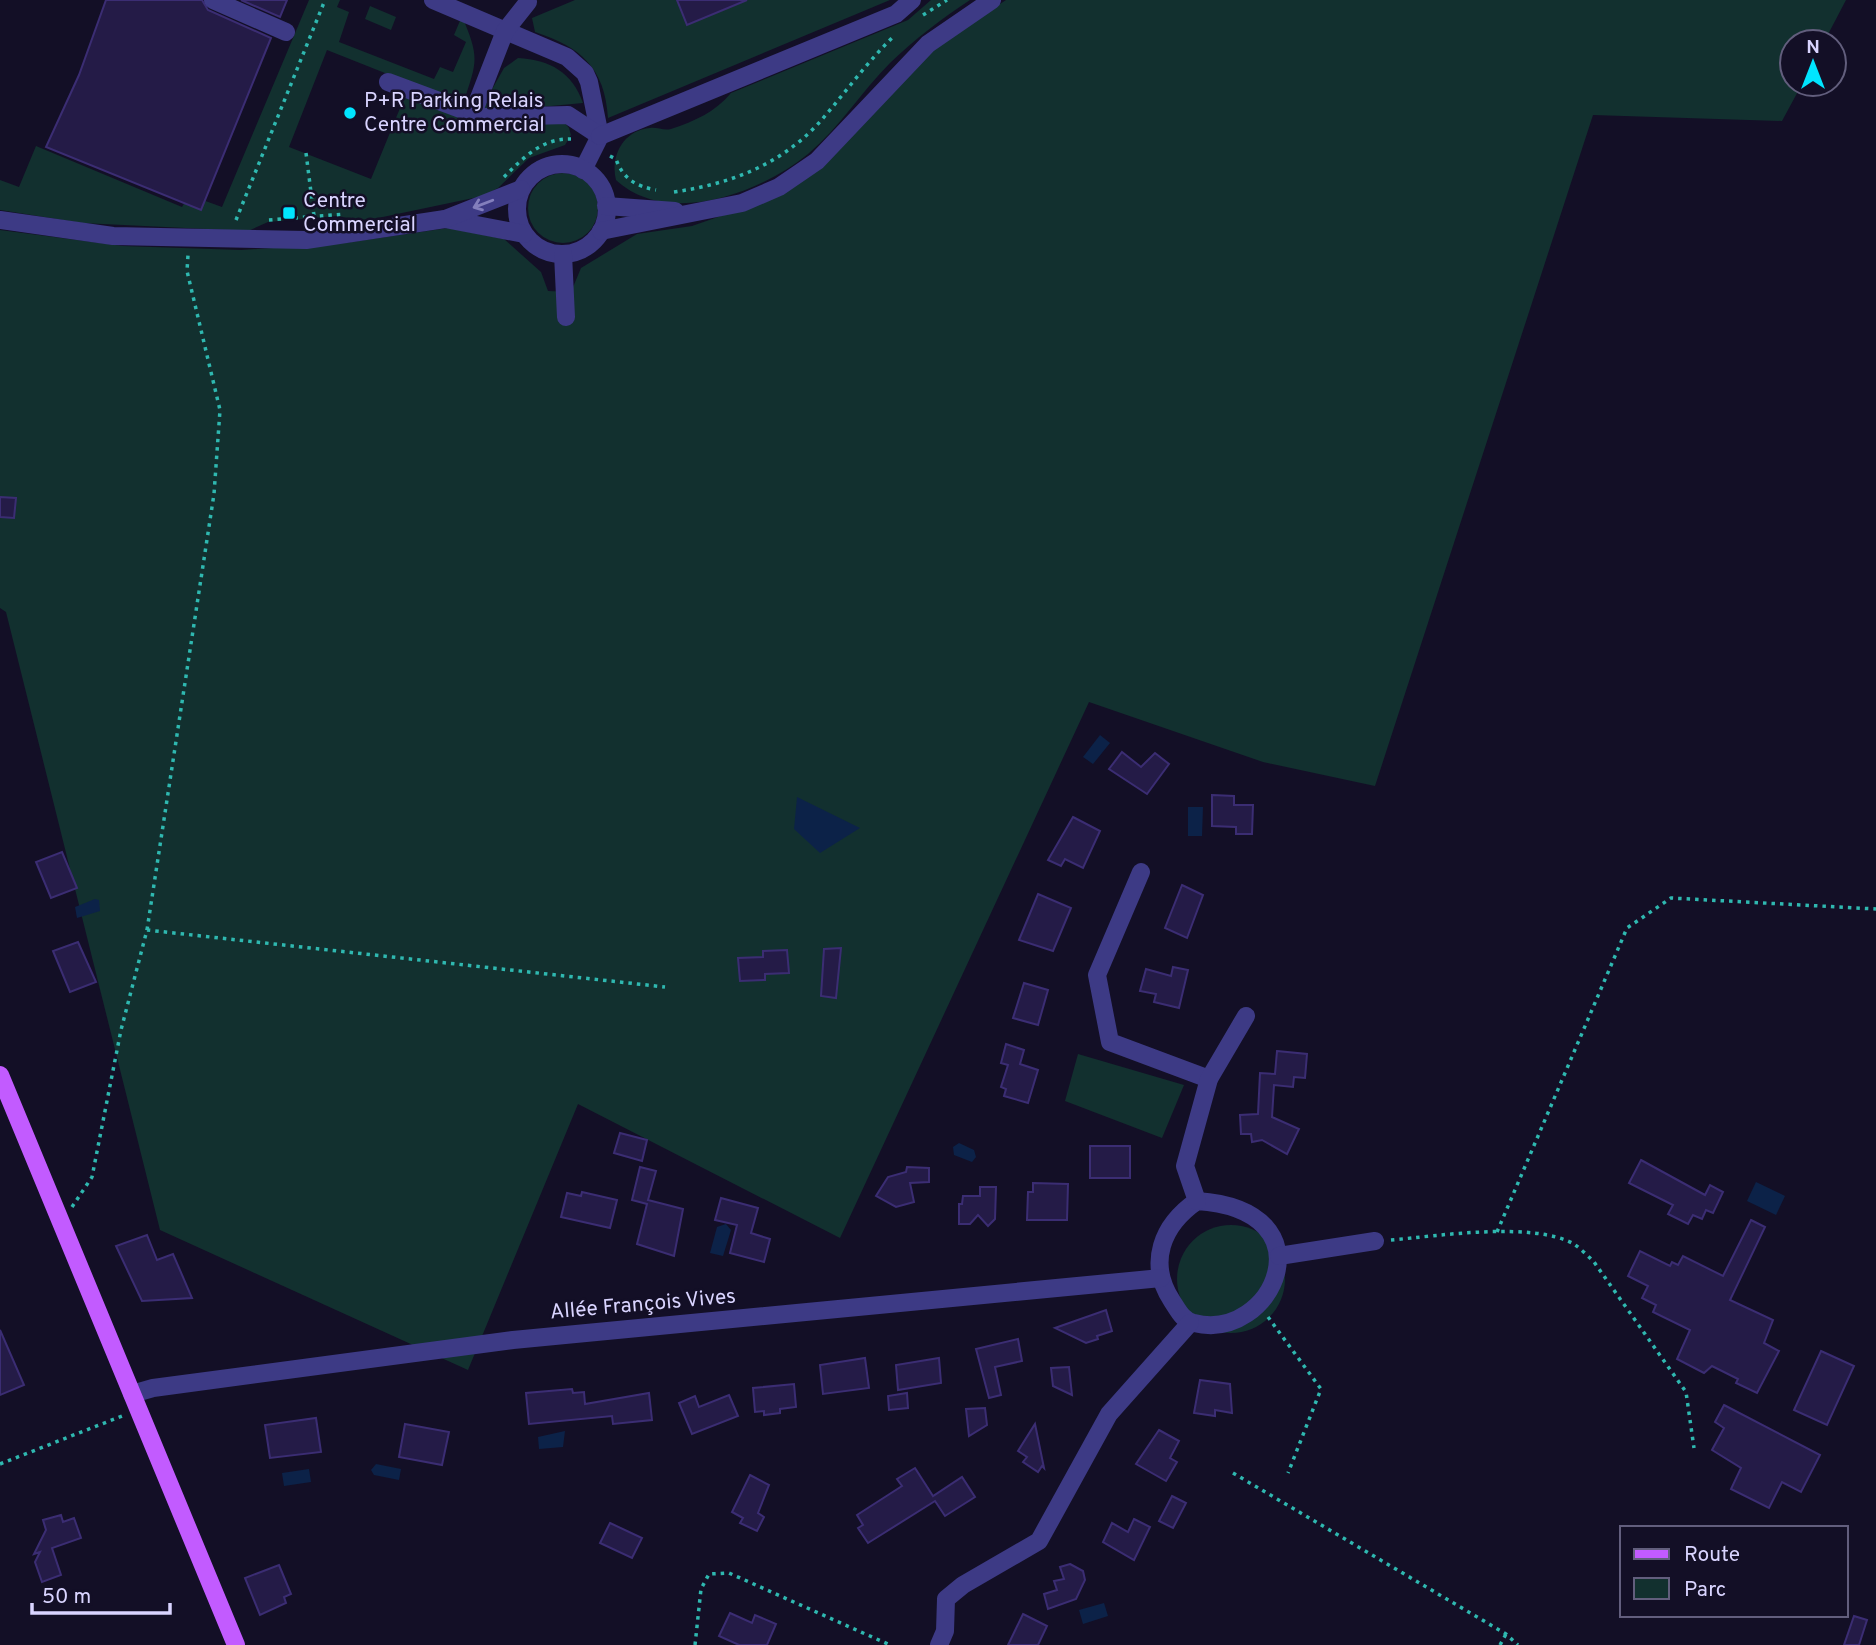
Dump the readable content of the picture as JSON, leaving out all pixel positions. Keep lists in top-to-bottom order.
{
  "streets": {
    "street": ["Allée François Vives"]
  },
  "places": {
    "other": ["P+R Parking Relais Centre Commercial"],
    "transit": ["Centre Commercial"]
  },
  "legend": ["Route", "Parc"],
  "scale_bar": "50 m",
  "north": "top"
}
